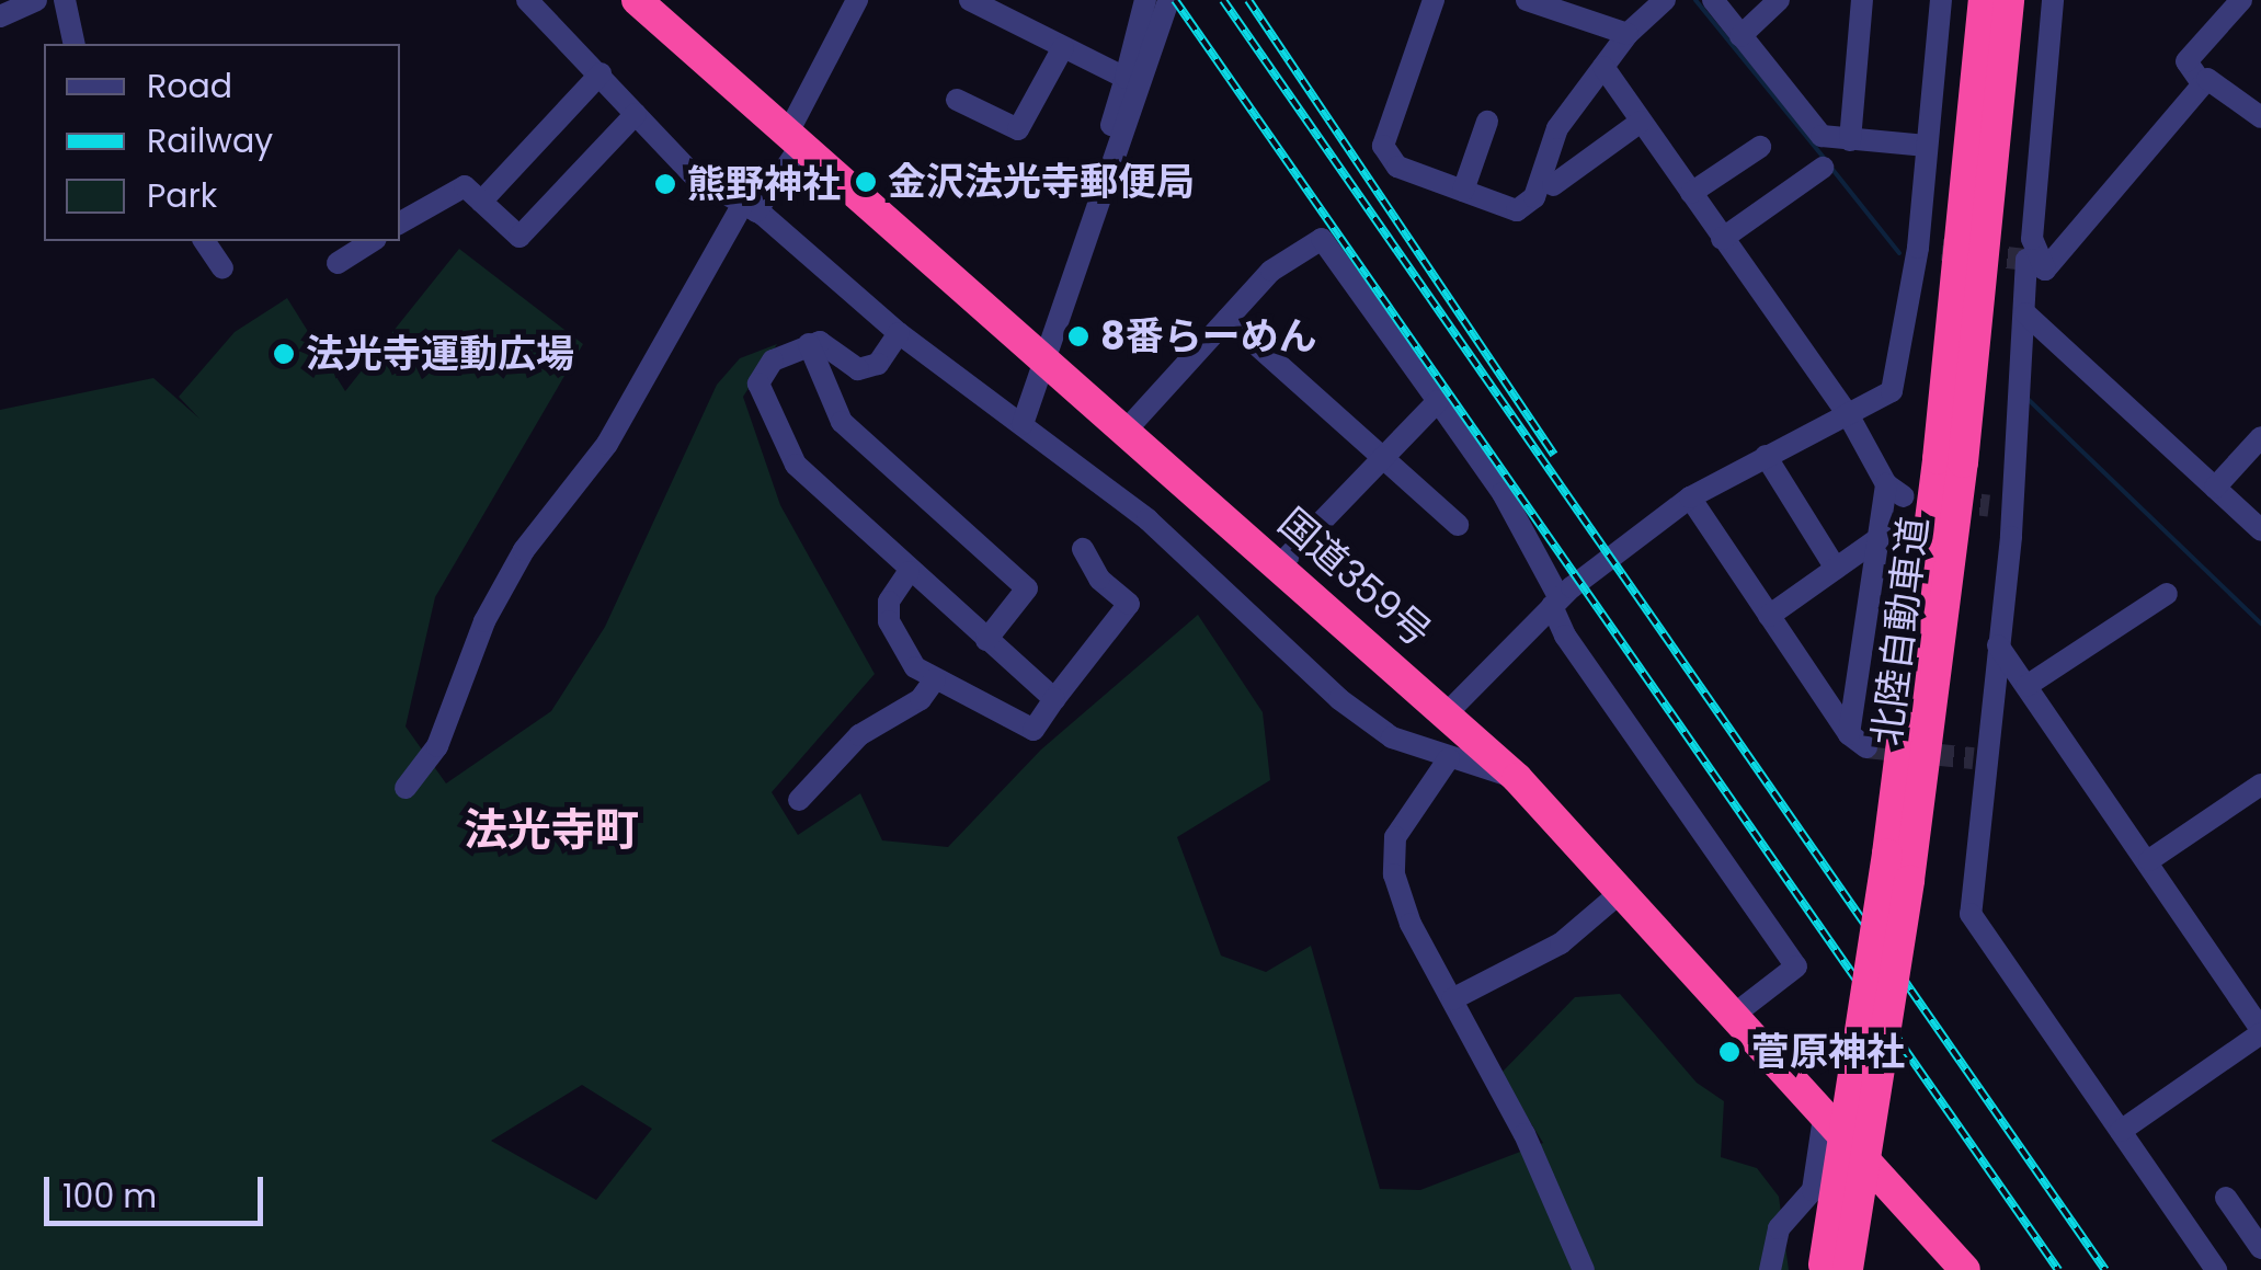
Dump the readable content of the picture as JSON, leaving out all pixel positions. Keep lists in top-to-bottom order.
{
  "streets": {
    "highway": ["国道359号", "北陸自動車道"]
  },
  "districts": ["法光寺町"],
  "places": [
    "金沢法光寺郵便局",
    "熊野神社",
    "8番らーめん",
    "法光寺運動広場",
    "菅原神社"
  ],
  "legend": ["Road", "Railway", "Park"],
  "scale_bar": "100 m"
}
